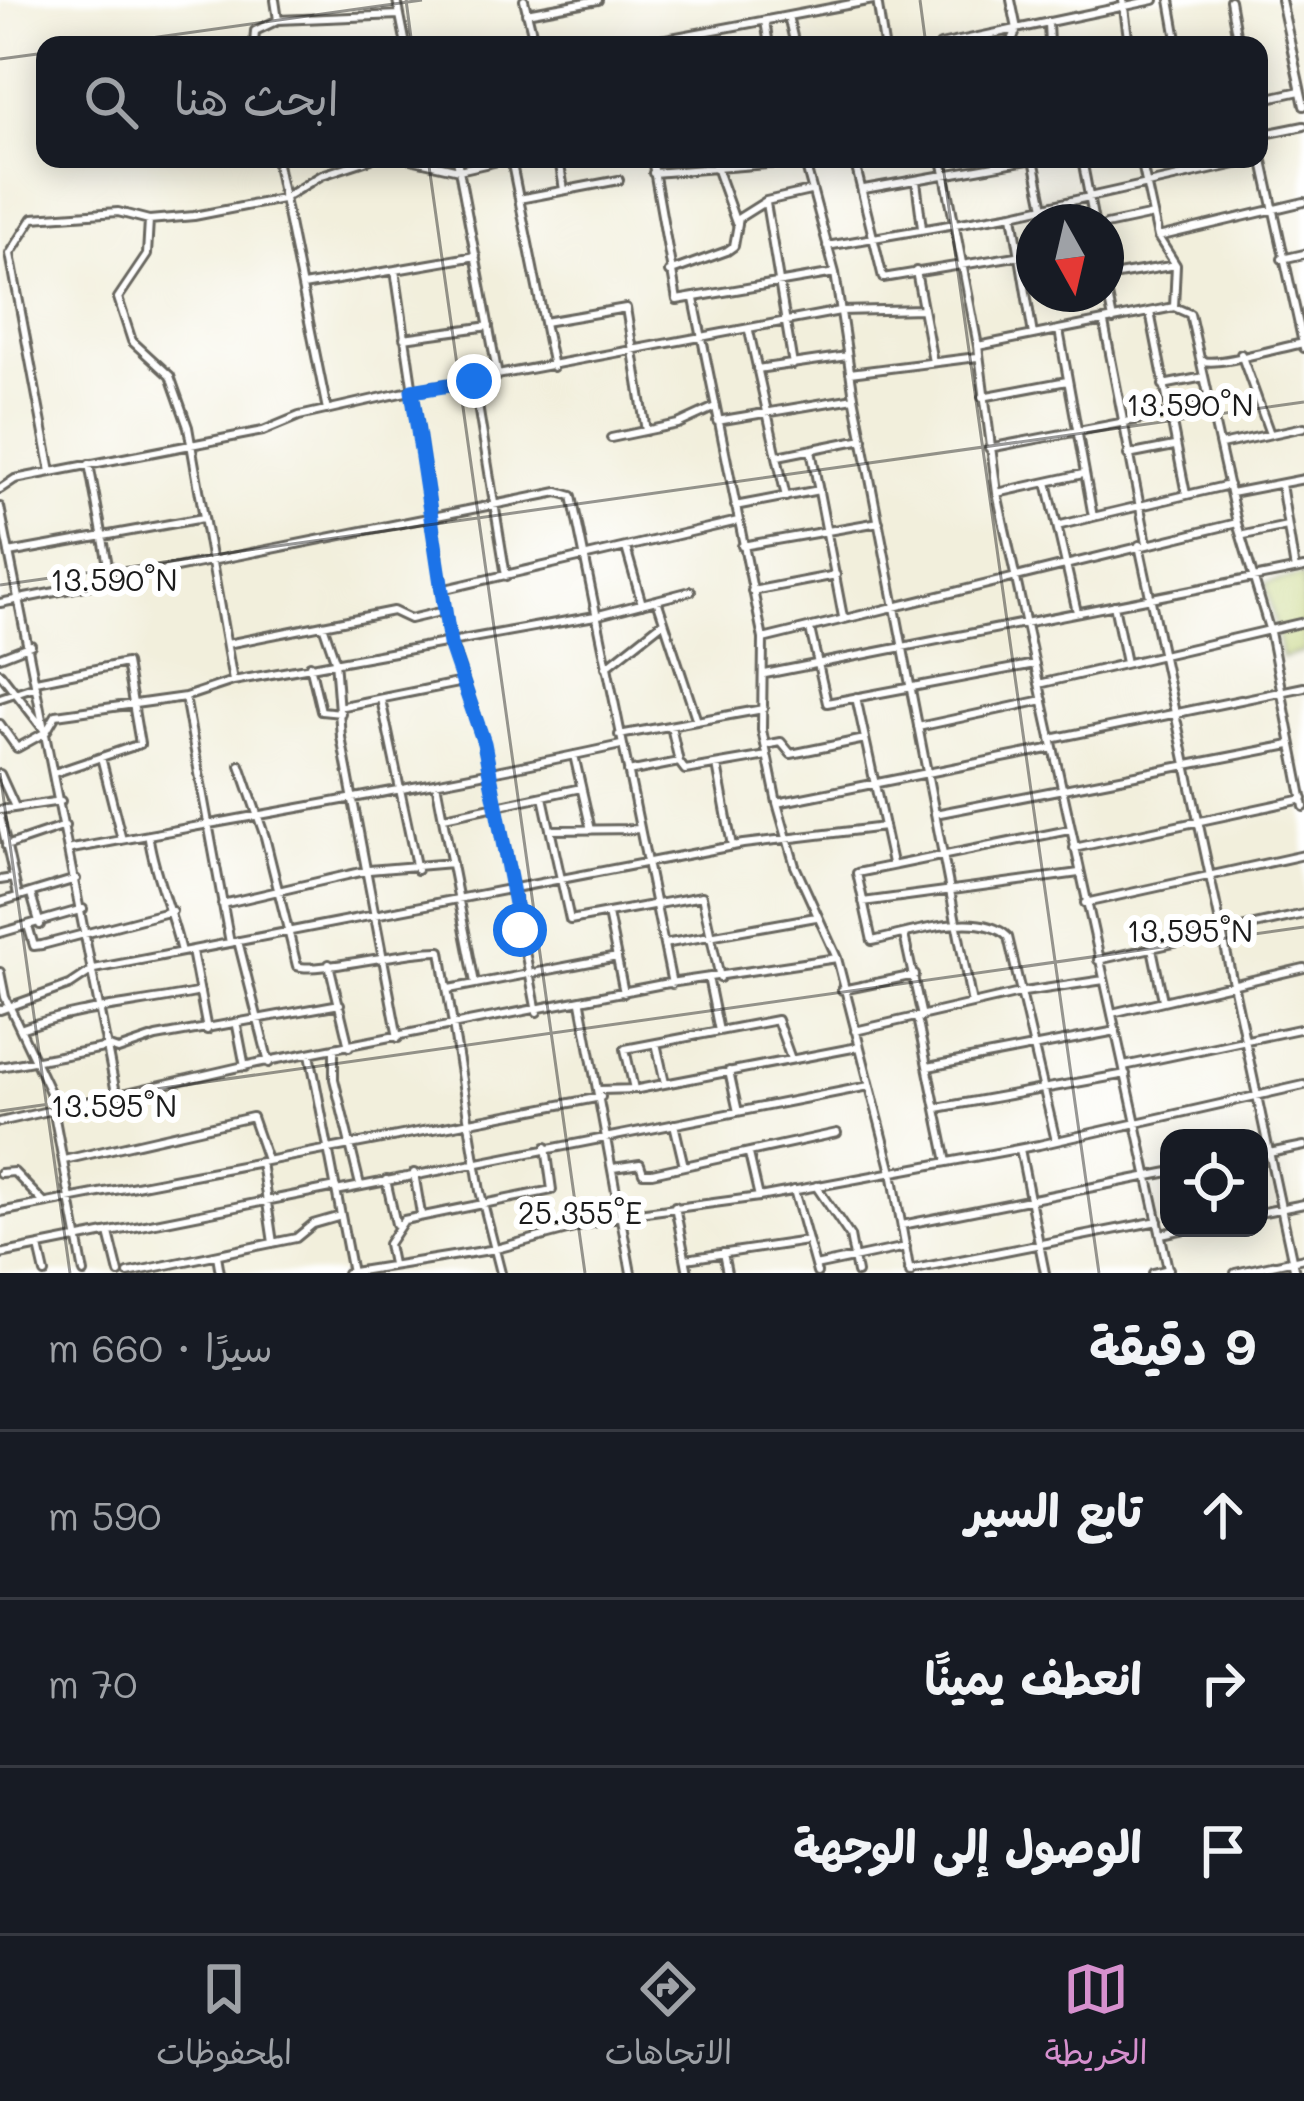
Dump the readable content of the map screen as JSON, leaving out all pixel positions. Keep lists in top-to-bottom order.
{
  "north": "bottom",
  "page": {
    "search": "ابحث هنا",
    "heading": ["9 دقيقة", "سيرًا · 660 m"],
    "list": [
      ["تابع السير", "590 m"],
      ["انعطف يمينًا", "70 m"],
      "الوصول إلى الوجهة"
    ],
    "nav": ["الخريطة", "الاتجاهات", "المحفوظات"]
  },
  "coordinates": ["13.590°N", "13.595°N", "25.355°E"]
}
